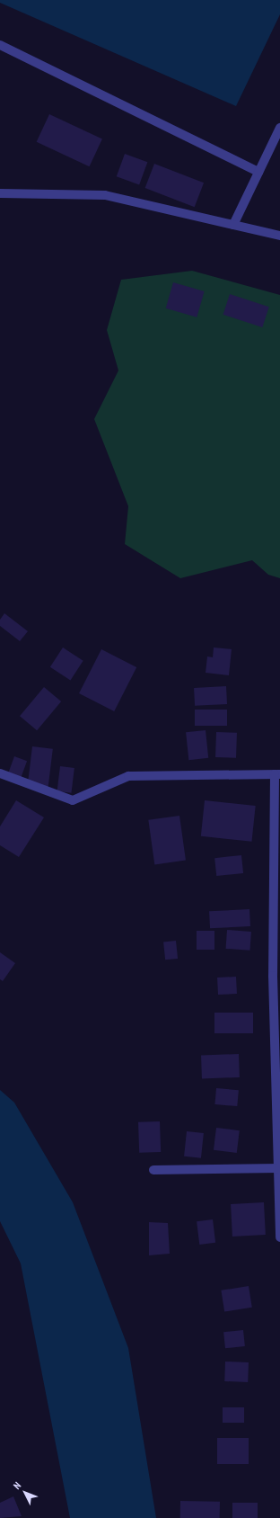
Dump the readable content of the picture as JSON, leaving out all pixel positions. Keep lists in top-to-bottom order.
{
  "north": "top left"
}
